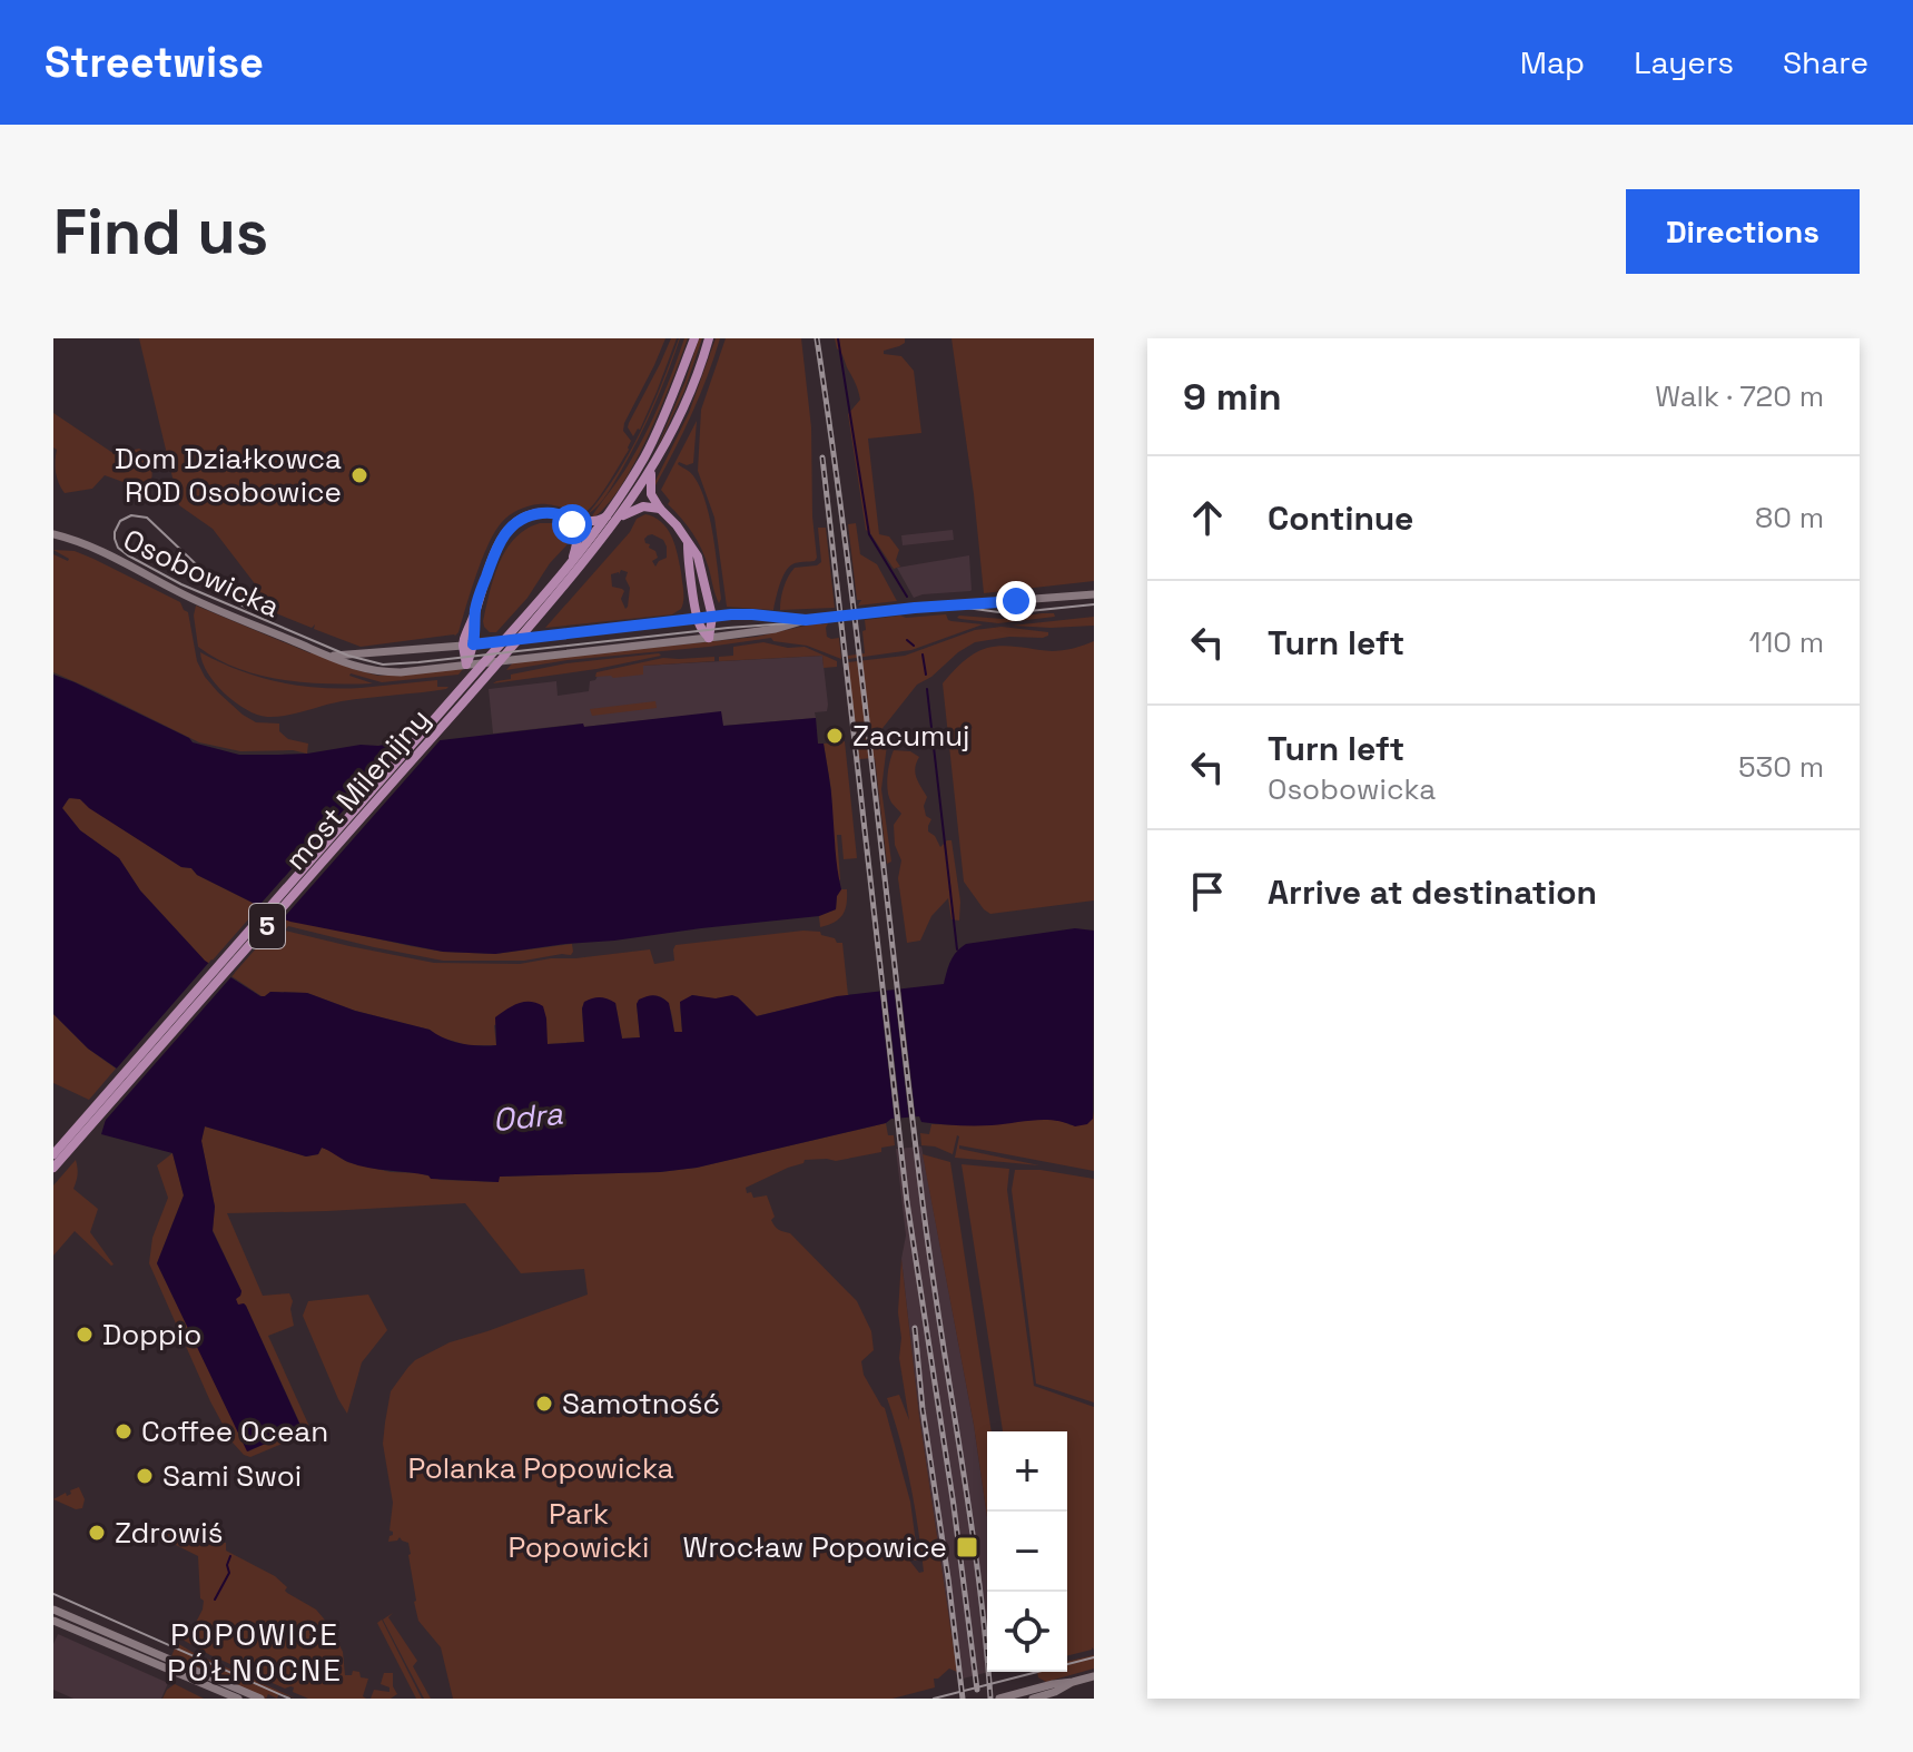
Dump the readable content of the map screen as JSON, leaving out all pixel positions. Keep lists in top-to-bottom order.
{
  "streets": {
    "main road": ["most Milenijny", "5"],
    "street": ["Osobowicka"]
  },
  "crossings": [
    ["most Milenijny", "5"]
  ],
  "districts": ["POPOWICE PÓŁNOCNE"],
  "water": ["Odra"],
  "parks": ["Polanka Popowicka", "Park Popowicki"],
  "places": {
    "other": [
      "Dom Działkowca ROD Osobowice",
      "Zacumuj",
      "Doppio",
      "Samotność",
      "Coffee Ocean",
      "Sami Swoi",
      "Zdrowiś"
    ],
    "transit": ["Wrocław Popowice"]
  },
  "page": {
    "header": "Streetwise",
    "nav": ["Map", "Layers", "Share"],
    "buttons": "Directions",
    "title": "Find us",
    "heading": ["9 min", "Walk · 720 m"],
    "list": [
      ["Continue", "80 m"],
      ["Turn left", "110 m"],
      ["Turn left", "Osobowicka", "530 m"],
      "Arrive at destination"
    ],
    "map_buttons": ["+", "−"]
  }
}
